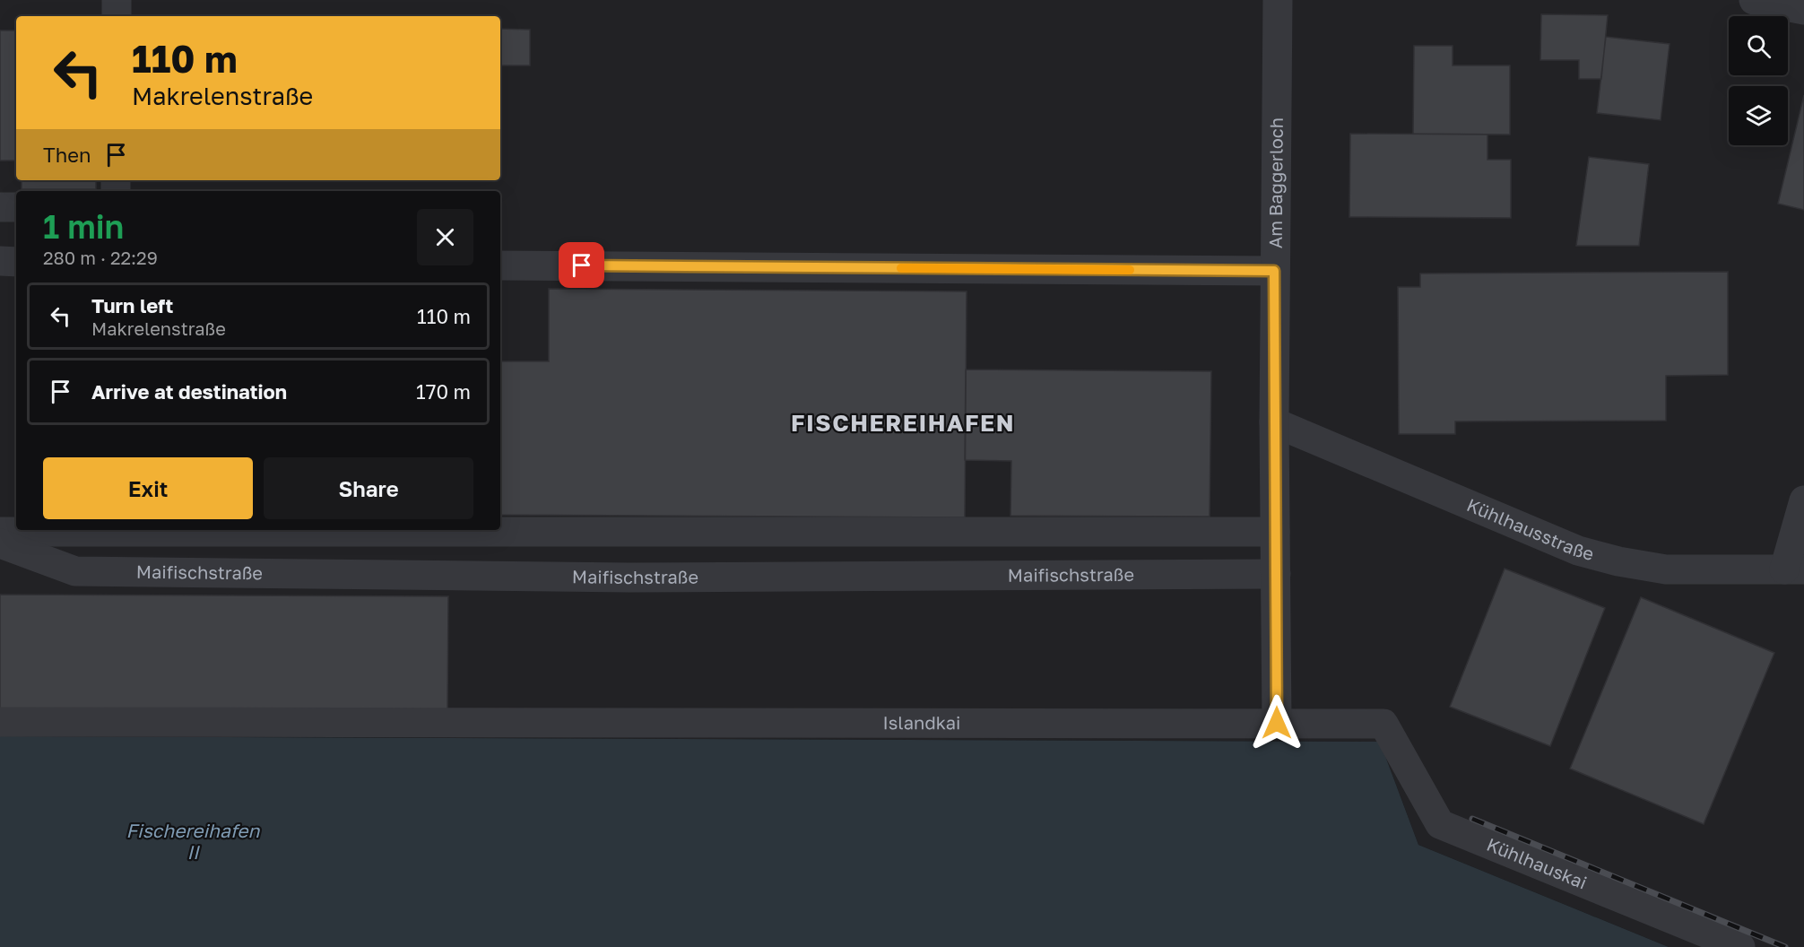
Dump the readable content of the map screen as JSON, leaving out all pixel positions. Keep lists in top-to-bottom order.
{
  "streets": {
    "street": [
      "Am Baggerloch",
      "Kühlhausstraße",
      "Maifischstraße",
      "Islandkai",
      "Kühlhauskai"
    ]
  },
  "crossings": [
    ["Am Baggerloch", "Kühlhausstraße"],
    ["Am Baggerloch", "Maifischstraße"],
    ["Am Baggerloch", "Islandkai"],
    ["Islandkai", "Kühlhauskai"]
  ],
  "districts": ["FISCHEREIHAFEN"],
  "water": ["Fischereihafen II"],
  "page": {
    "turn": ["110 m", "Makrelenstraße"],
    "then": "Then",
    "heading": ["1 min", "280 m · 22:29"],
    "list": [
      {
        "name": "Turn left",
        "note": "Makrelenstraße",
        "value": "110 m"
      },
      {
        "name": "Arrive at destination",
        "value": "170 m"
      }
    ],
    "buttons": ["Exit", "Share"]
  }
}
